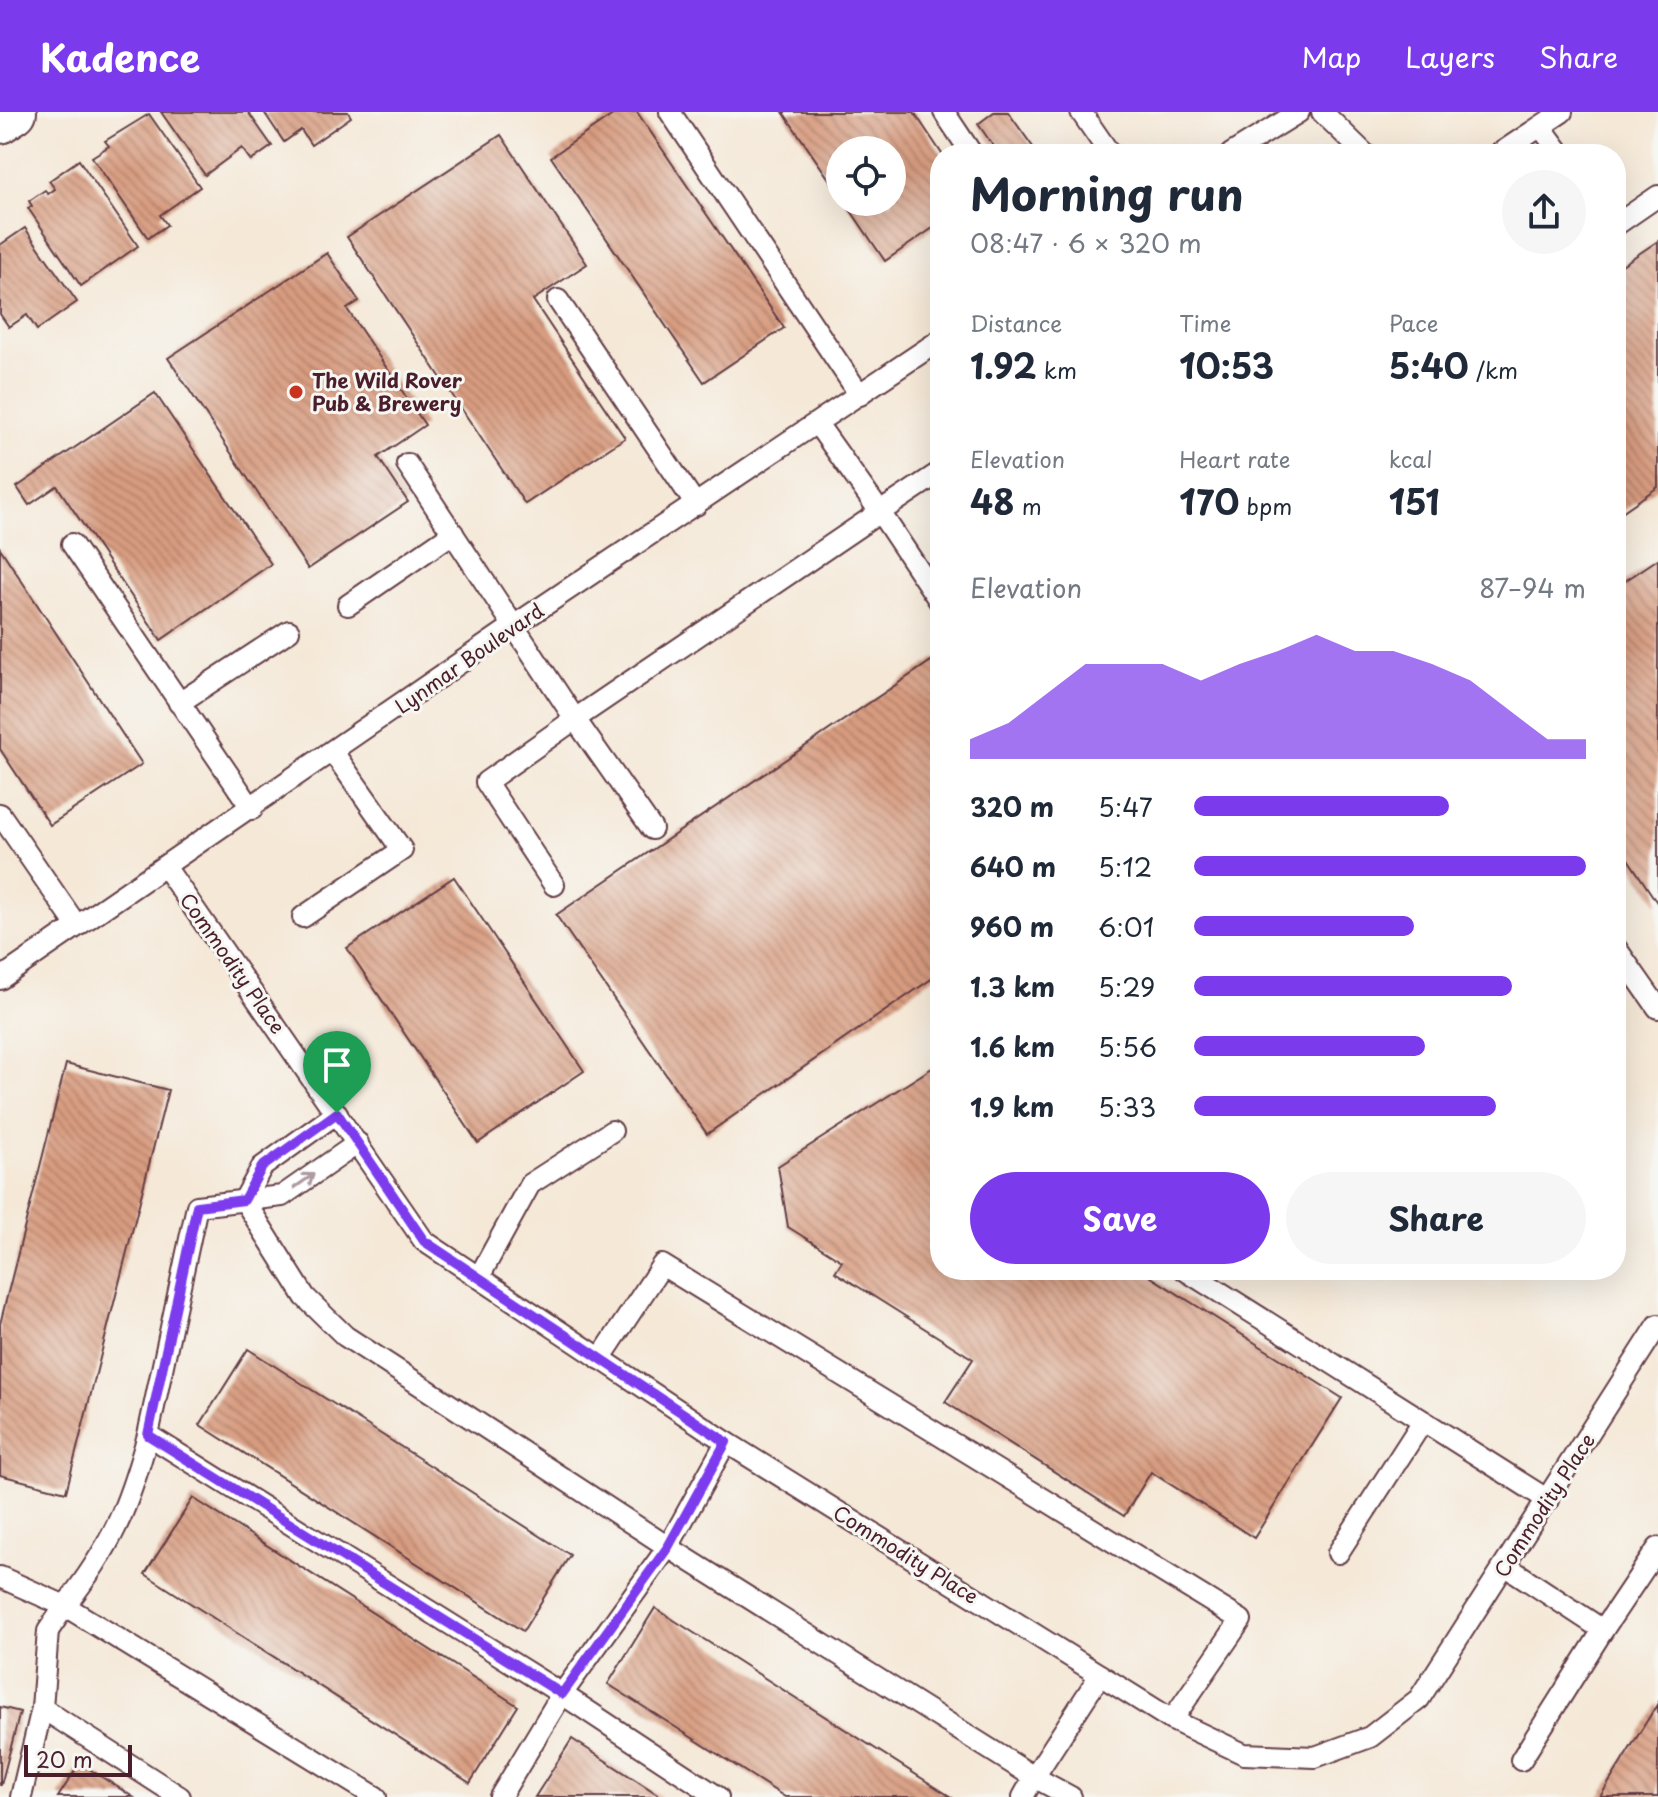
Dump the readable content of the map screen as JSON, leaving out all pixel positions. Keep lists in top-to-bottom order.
{
  "streets": {
    "lane": ["Lynmar Boulevard", "Commodity Place"]
  },
  "crossings": [
    ["Lynmar Boulevard", "Commodity Place"]
  ],
  "places": ["The Wild Rover Pub & Brewery"],
  "scale_bar": "20 m",
  "page": {
    "header": "Kadence",
    "nav": ["Map", "Layers", "Share"],
    "heading": ["Morning run", "08:47 · 6 × 320 m"],
    "stats": [
      ["Distance", "1.92 km"],
      ["Time", "10:53"],
      ["Pace", "5:40 /km"],
      ["Elevation", "48 m"],
      ["Heart rate", "170 bpm"],
      ["kcal", "151"]
    ],
    "chart": ["Elevation", "87–94 m"],
    "list": [
      {
        "name": "320 m",
        "note": "5:47"
      },
      {
        "name": "640 m",
        "note": "5:12"
      },
      {
        "name": "960 m",
        "note": "6:01"
      },
      {
        "name": "1.3 km",
        "note": "5:29"
      },
      {
        "name": "1.6 km",
        "note": "5:56"
      },
      {
        "name": "1.9 km",
        "note": "5:33"
      }
    ],
    "buttons": ["Save", "Share"],
    "scale": "20 m"
  }
}
